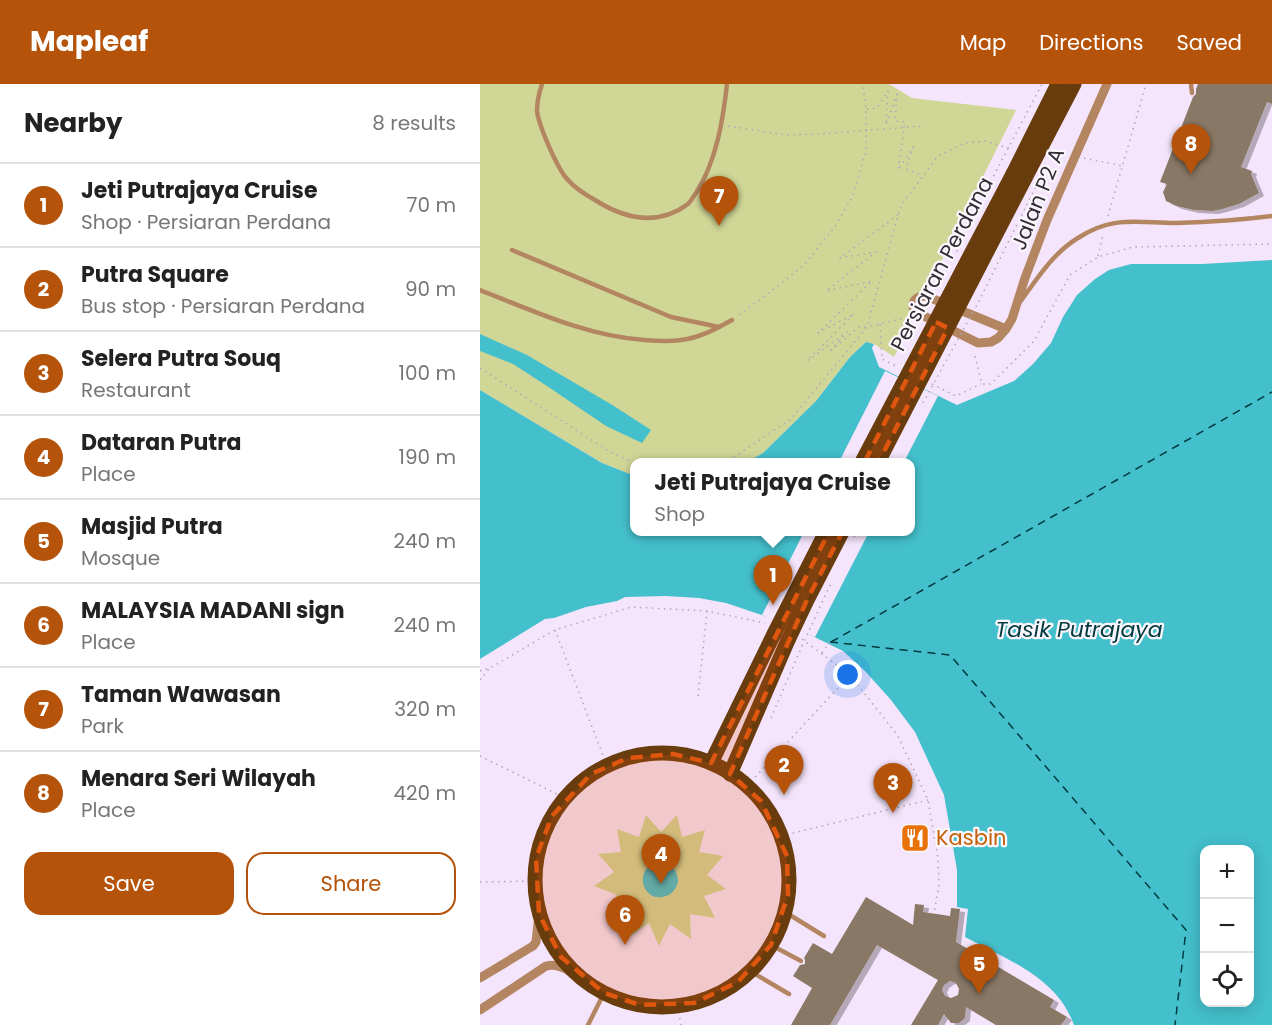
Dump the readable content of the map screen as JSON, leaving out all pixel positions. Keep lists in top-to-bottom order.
{
  "streets": {
    "main road": ["Persiaran Perdana"],
    "street": ["Jalan P2 A"]
  },
  "water": ["Tasik Putrajaya"],
  "places": {
    "restaurant": ["Kasbin"]
  },
  "page": {
    "header": "Mapleaf",
    "nav": ["Map", "Directions", "Saved"],
    "heading": ["Nearby", "8 results"],
    "pins": [
      "8",
      "7",
      "1",
      "2",
      "3",
      "4",
      "6",
      "5"
    ],
    "list": [
      {
        "mark": "1",
        "name": "Jeti Putrajaya Cruise",
        "note": "Shop · Persiaran Perdana",
        "value": "70 m"
      },
      {
        "mark": "2",
        "name": "Putra Square",
        "note": "Bus stop · Persiaran Perdana",
        "value": "90 m"
      },
      {
        "mark": "3",
        "name": "Selera Putra Souq",
        "note": "Restaurant",
        "value": "100 m"
      },
      {
        "mark": "4",
        "name": "Dataran Putra",
        "note": "Place",
        "value": "190 m"
      },
      {
        "mark": "5",
        "name": "Masjid Putra",
        "note": "Mosque",
        "value": "240 m"
      },
      {
        "mark": "6",
        "name": "MALAYSIA MADANI sign",
        "note": "Place",
        "value": "240 m"
      },
      {
        "mark": "7",
        "name": "Taman Wawasan",
        "note": "Park",
        "value": "320 m"
      },
      {
        "mark": "8",
        "name": "Menara Seri Wilayah",
        "note": "Place",
        "value": "420 m"
      }
    ],
    "popup": ["Jeti Putrajaya Cruise", "Shop"],
    "buttons": ["Save", "Share"],
    "map_buttons": ["+", "−"]
  }
}
